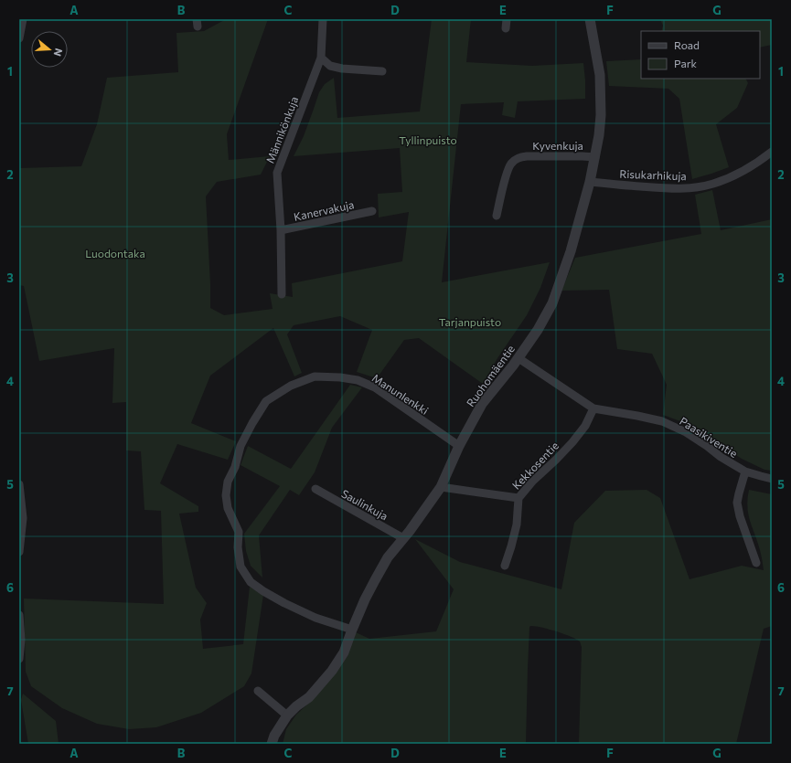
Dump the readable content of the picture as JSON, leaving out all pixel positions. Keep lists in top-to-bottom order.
{
  "streets": {
    "street": [
      "Männikönkuja",
      "Kyvenkuja",
      "Risukarhikuja",
      "Kanervakuja",
      "Ruohomäentie",
      "Manunlenkki",
      "Paasikiventie",
      "Kekkosentie",
      "Saulinkuja"
    ]
  },
  "crossings": [
    ["Männikönkuja", "Kanervakuja"],
    ["Kyvenkuja", "Ruohomäentie"],
    ["Risukarhikuja", "Ruohomäentie"],
    ["Ruohomäentie", "Manunlenkki"],
    ["Ruohomäentie", "Paasikiventie"],
    ["Ruohomäentie", "Saulinkuja"],
    ["Paasikiventie", "Kekkosentie"]
  ],
  "parks": ["Tyllinpuisto", "Luodontaka", "Tarjanpuisto"],
  "legend": ["Road", "Park"],
  "north": "right",
  "grid": {
    "columns": [
      "A",
      "B",
      "C",
      "D",
      "E",
      "F",
      "G"
    ],
    "rows": [
      "1",
      "2",
      "3",
      "4",
      "5",
      "6",
      "7"
    ]
  }
}
